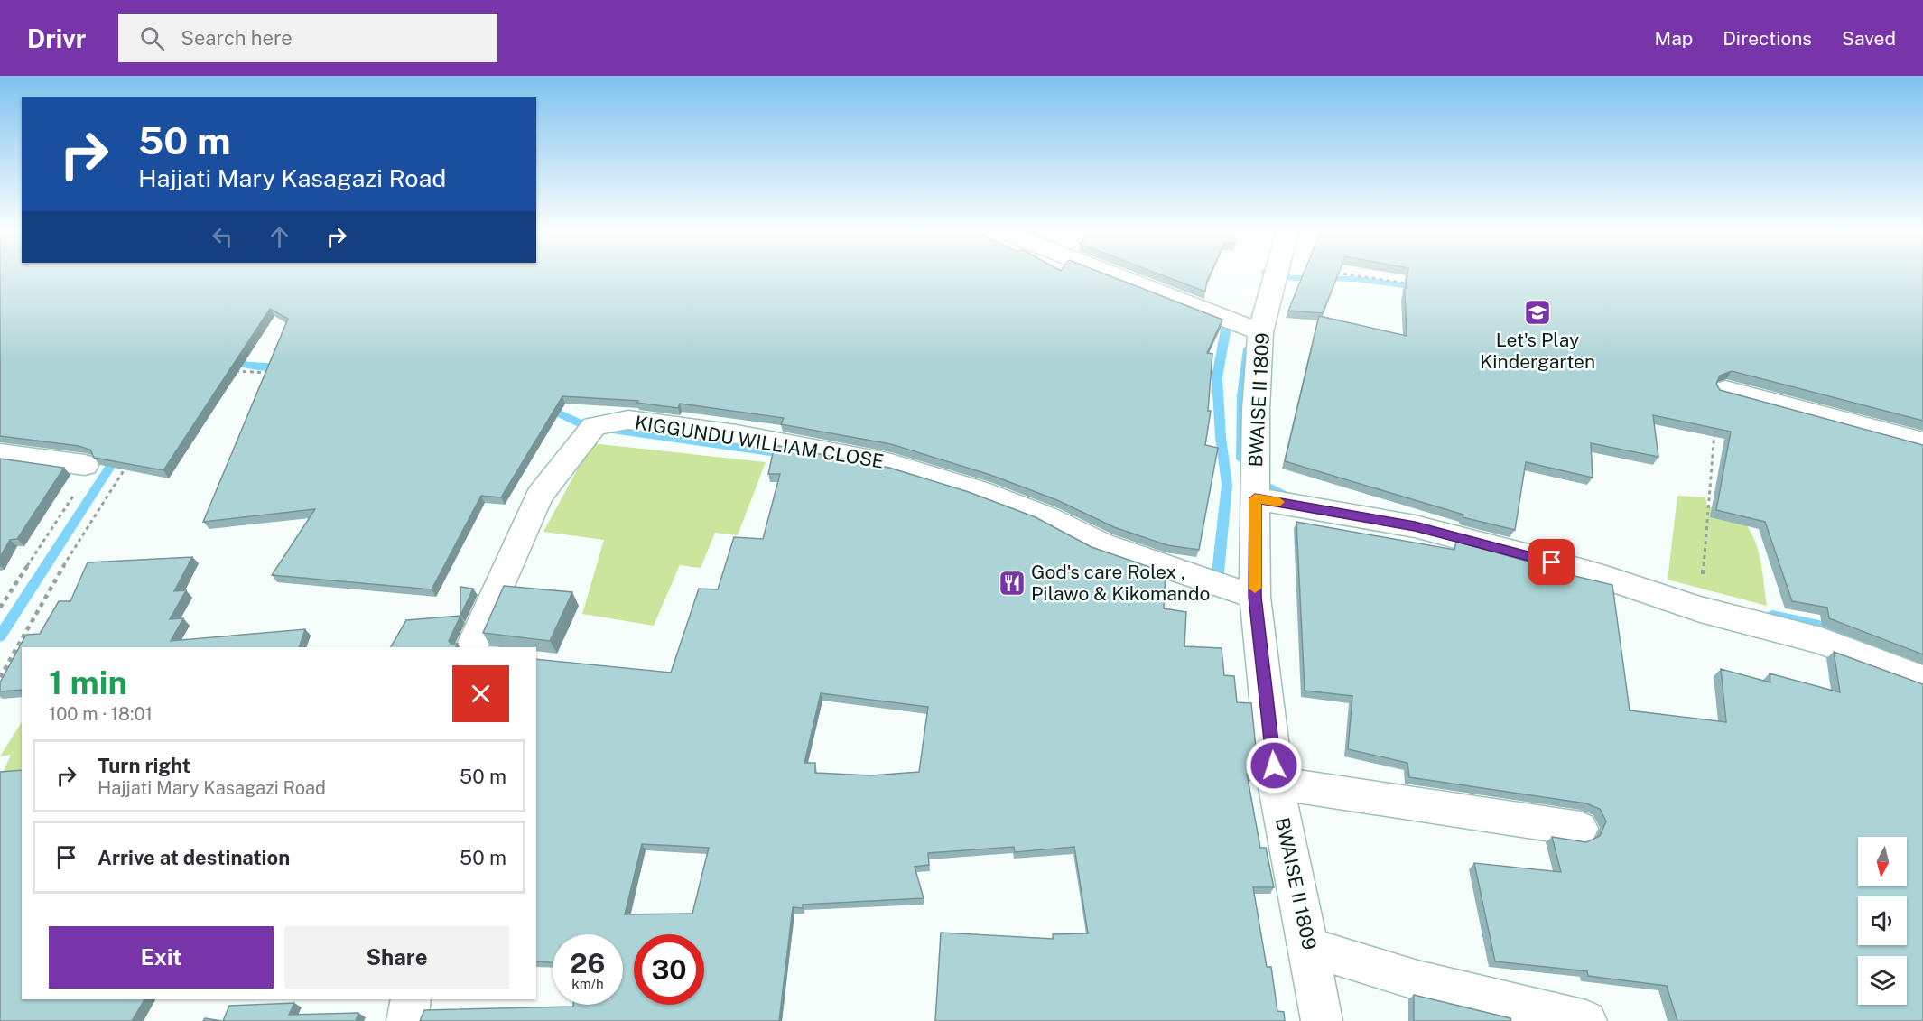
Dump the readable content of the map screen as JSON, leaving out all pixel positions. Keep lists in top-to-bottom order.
{
  "streets": {
    "street": ["BWAISE II 1809", "KIGGUNDU WILLIAM CLOSE"]
  },
  "crossings": [
    ["BWAISE II 1809", "KIGGUNDU WILLIAM CLOSE"]
  ],
  "places": {
    "school or university": ["Let's Play Kindergarten"],
    "restaurant": ["God's care Rolex , Pilawo & Kikomando"]
  },
  "north": "bottom",
  "page": {
    "header": "Drivr",
    "search": "Search here",
    "nav": ["Map", "Directions", "Saved"],
    "turn": ["50 m", "Hajjati Mary Kasagazi Road"],
    "heading": ["1 min", "100 m · 18:01"],
    "list": [
      {
        "name": "Turn right",
        "note": "Hajjati Mary Kasagazi Road",
        "value": "50 m"
      },
      {
        "name": "Arrive at destination",
        "value": "50 m"
      }
    ],
    "buttons": ["Exit", "Share"],
    "speed": "26 km/h",
    "limit": "30"
  }
}
